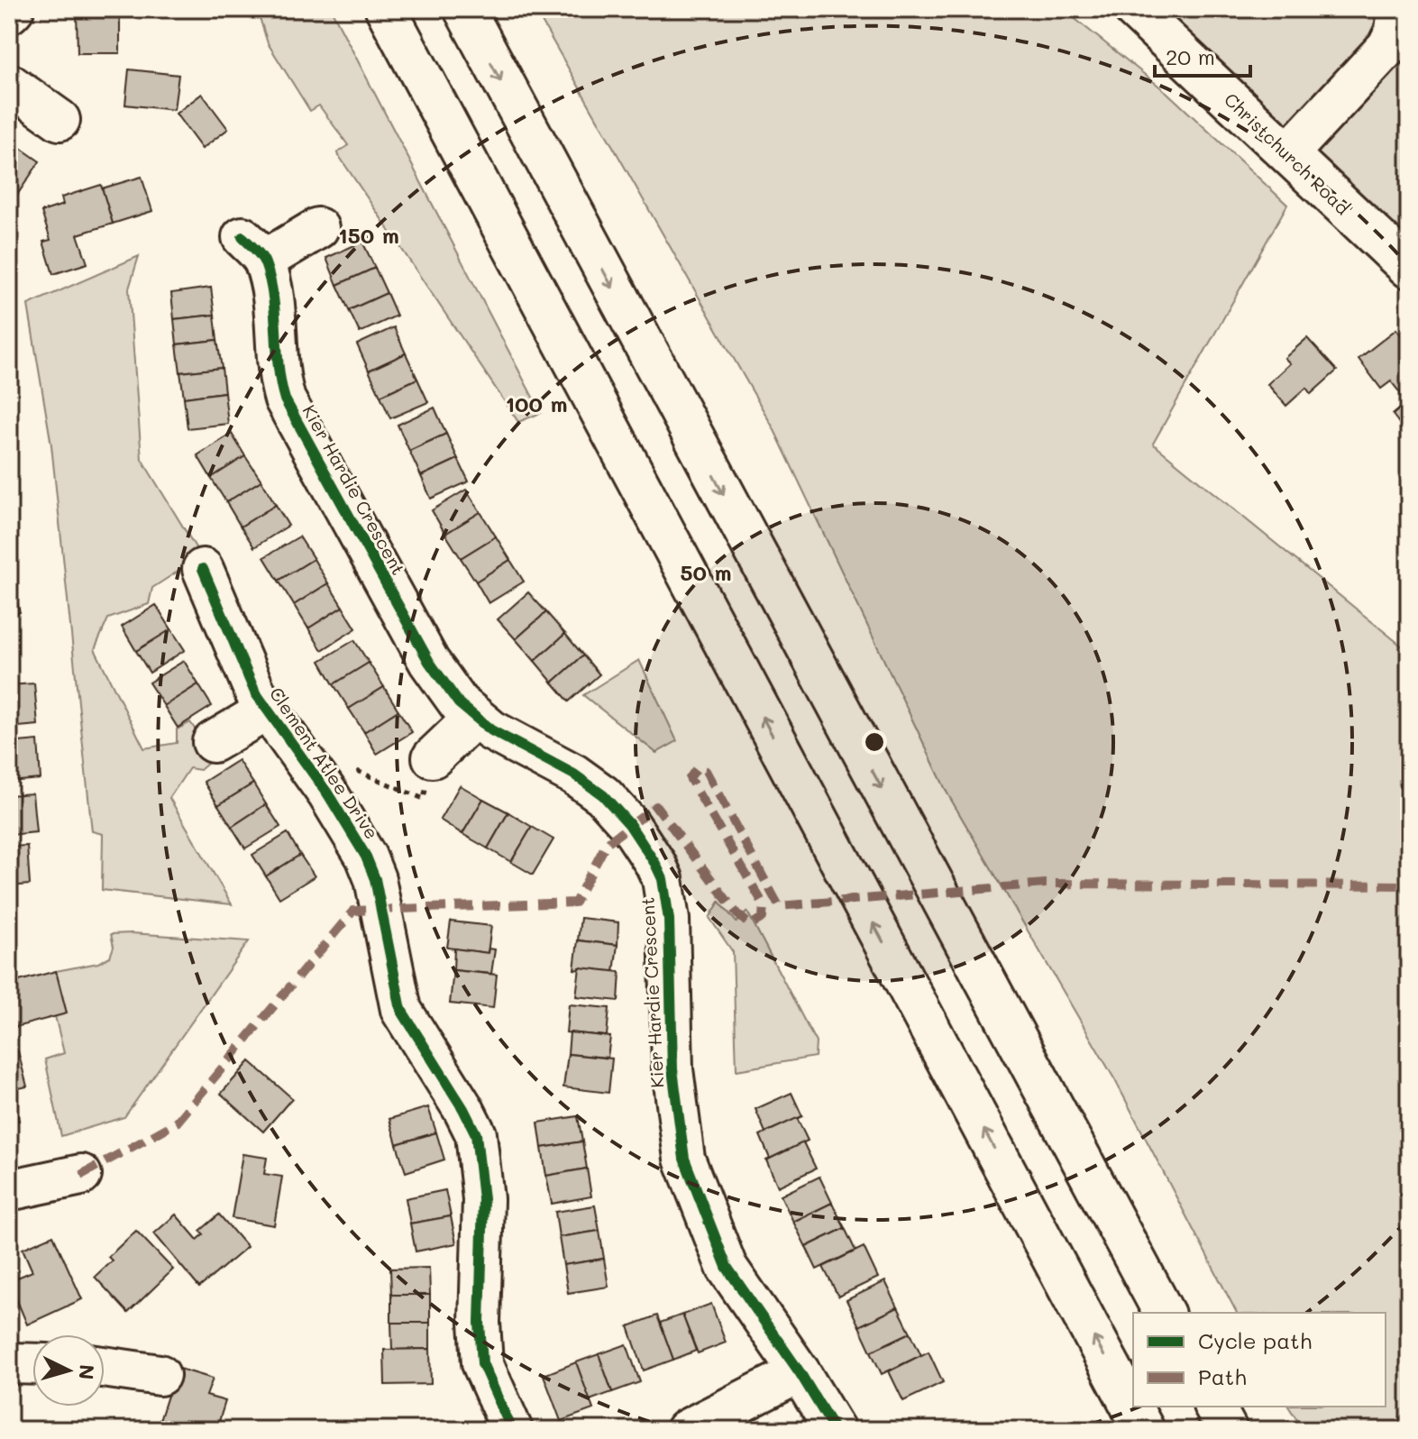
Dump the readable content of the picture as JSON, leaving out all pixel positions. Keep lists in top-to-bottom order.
{
  "streets": {
    "main road": ["Christchurch Road", "Kier Hardie Crescent", "Clement Atlee Drive"]
  },
  "legend": ["Cycle path", "Path"],
  "scale_bar": "20 m",
  "north": "right",
  "rings": ["150 m", "100 m", "50 m"]
}
